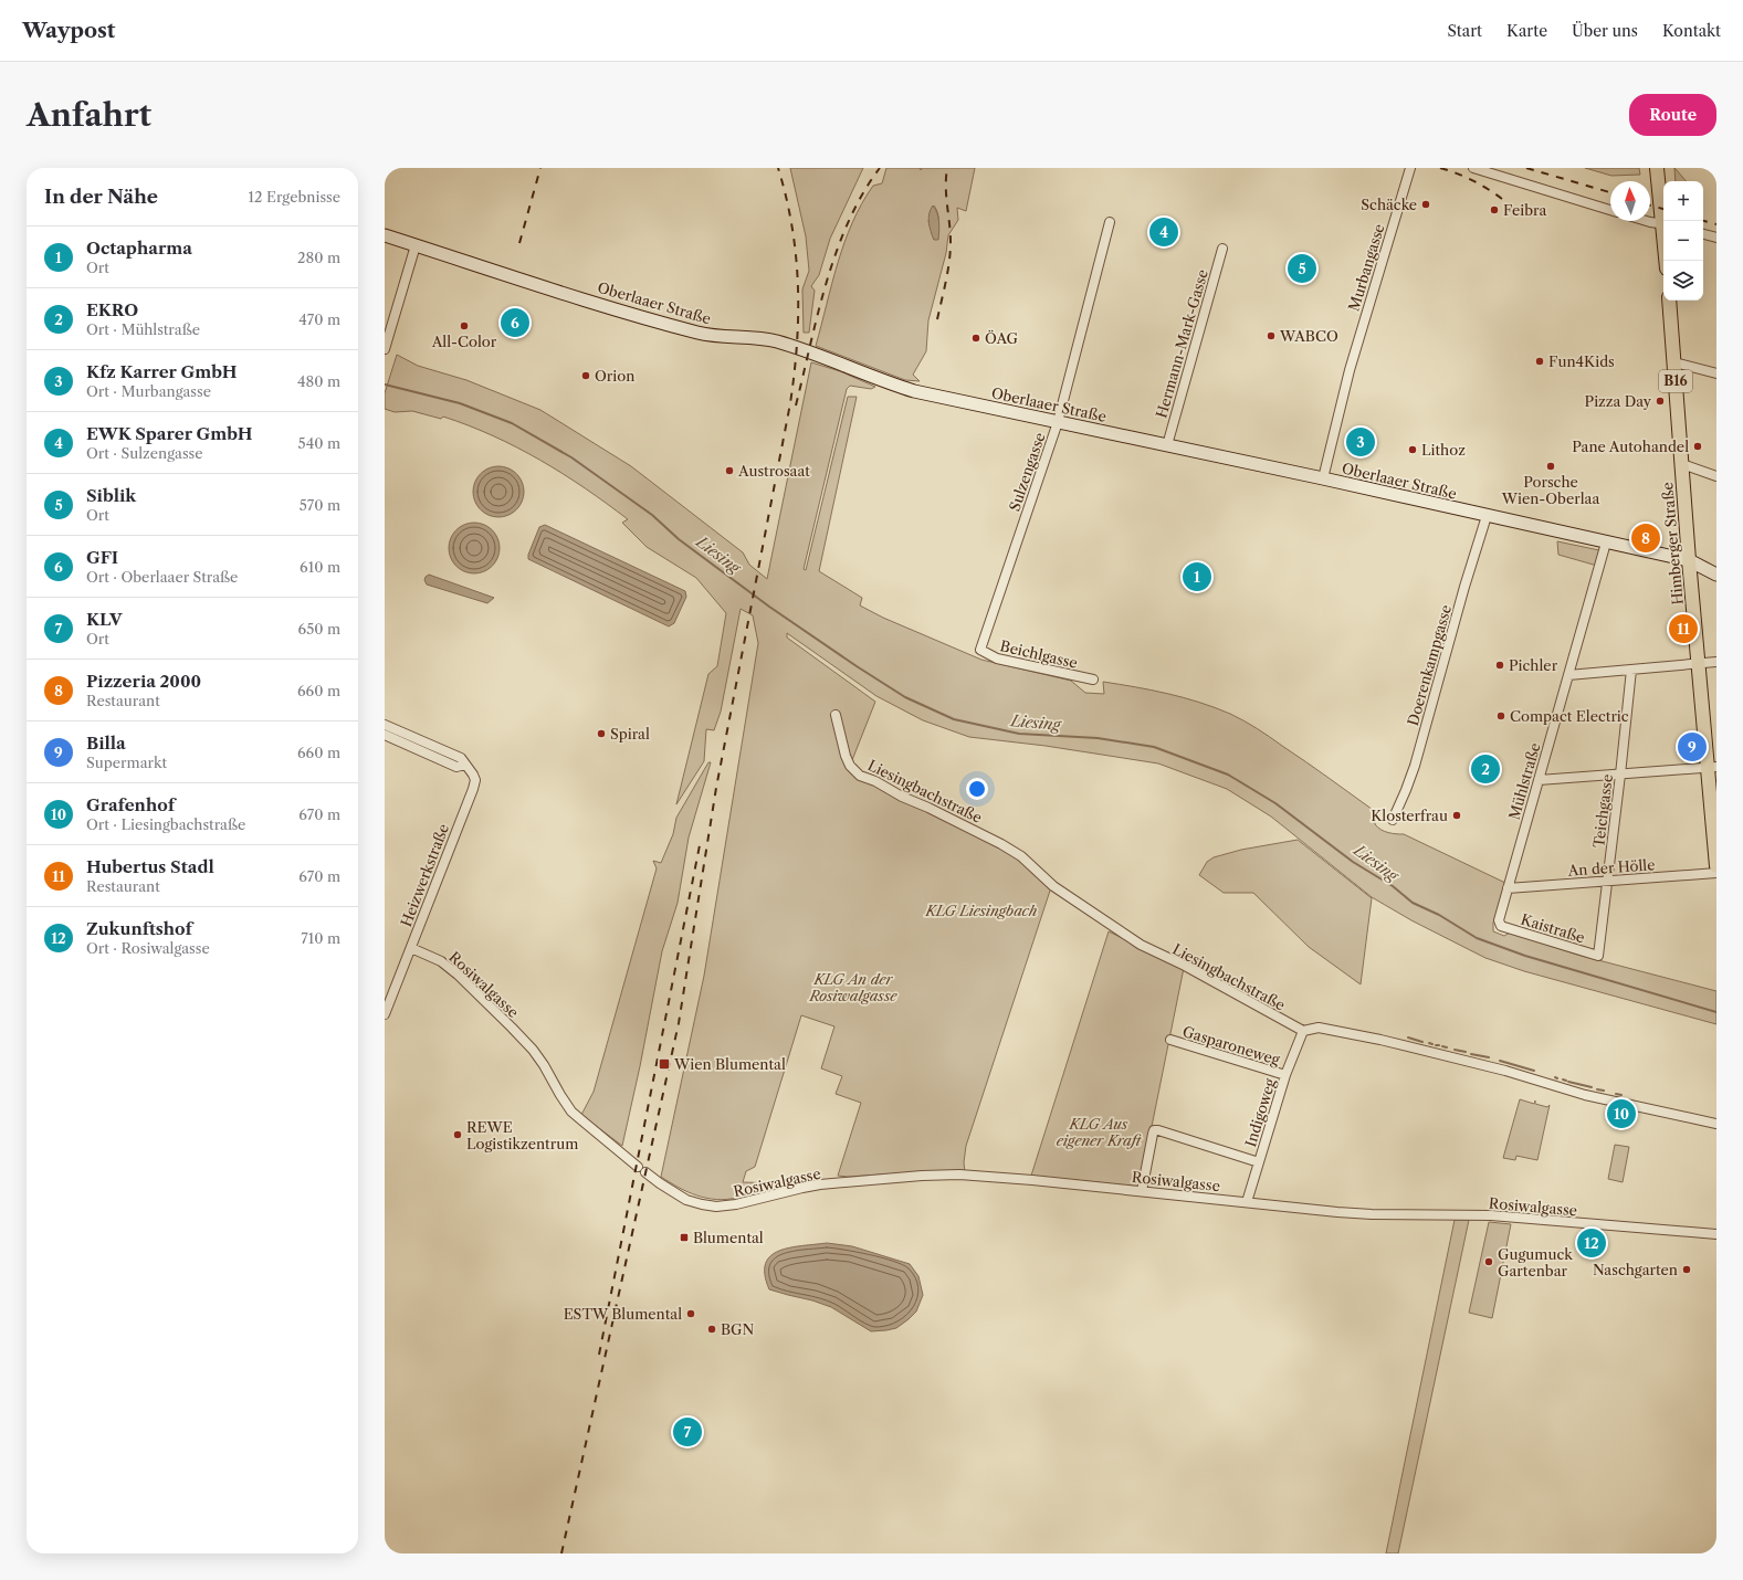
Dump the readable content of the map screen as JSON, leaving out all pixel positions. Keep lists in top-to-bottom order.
{
  "streets": {
    "main road": ["Oberlaaer Straße", "B16", "Himberger Straße"],
    "street": [
      "Murbangasse",
      "Hermann-Mark-Gasse",
      "Sulzengasse",
      "Beichlgasse",
      "Doerenkampgasse",
      "Mühlstraße",
      "Liesingbachstraße",
      "Teichgasse",
      "An der Hölle",
      "Heizwerkstraße",
      "Kaistraße",
      "Rosiwalgasse",
      "Gasparoneweg",
      "Indigoweg"
    ]
  },
  "crossings": [
    ["Murbangasse", "Oberlaaer Straße"],
    ["Oberlaaer Straße", "Hermann-Mark-Gasse"],
    ["Oberlaaer Straße", "Sulzengasse"],
    ["Oberlaaer Straße", "Himberger Straße"],
    ["Oberlaaer Straße", "Doerenkampgasse"],
    ["Oberlaaer Straße", "Mühlstraße"],
    ["Sulzengasse", "Beichlgasse"],
    ["Mühlstraße", "An der Hölle"],
    ["Mühlstraße", "Kaistraße"],
    ["Liesingbachstraße", "Indigoweg"],
    ["Teichgasse", "An der Hölle"],
    ["Teichgasse", "Kaistraße"],
    ["Heizwerkstraße", "Rosiwalgasse"],
    ["Rosiwalgasse", "Indigoweg"],
    ["Gasparoneweg", "Indigoweg"]
  ],
  "water": ["Liesing"],
  "parks": ["KLG Liesingbach", "KLG An der Rosiwalgasse", "KLG Aus eigener Kraft"],
  "places": {
    "other": [
      "Schäcke",
      "Feibra",
      "All-Color",
      "WABCO",
      "ÖAG",
      "Fun4Kids",
      "Orion",
      "Pizza Day",
      "Pane Autohandel",
      "Lithoz",
      "Porsche Wien-Oberlaa",
      "Austrosaat",
      "Pichler",
      "Compact Electric",
      "Spiral",
      "Klosterfrau",
      "REWE Logistikzentrum",
      "Gugumuck Gartenbar",
      "Naschgarten",
      "ESTW Blumental",
      "BGN"
    ],
    "transit": ["Wien Blumental", "Blumental"]
  },
  "north": "top",
  "page": {
    "header": "Waypost",
    "nav": [
      "Start",
      "Karte",
      "Über uns",
      "Kontakt"
    ],
    "buttons": "Route",
    "title": "Anfahrt",
    "heading": ["In der Nähe", "12 Ergebnisse"],
    "map_buttons": ["+", "−"],
    "pins": [
      "4",
      "5",
      "6",
      "3",
      "8",
      "1",
      "11",
      "9",
      "2",
      "10",
      "12",
      "7"
    ],
    "list": [
      {
        "mark": "1",
        "name": "Octapharma",
        "note": "Ort",
        "value": "280 m"
      },
      {
        "mark": "2",
        "name": "EKRO",
        "note": "Ort · Mühlstraße",
        "value": "470 m"
      },
      {
        "mark": "3",
        "name": "Kfz Karrer GmbH",
        "note": "Ort · Murbangasse",
        "value": "480 m"
      },
      {
        "mark": "4",
        "name": "EWK Sparer GmbH",
        "note": "Ort · Sulzengasse",
        "value": "540 m"
      },
      {
        "mark": "5",
        "name": "Siblik",
        "note": "Ort",
        "value": "570 m"
      },
      {
        "mark": "6",
        "name": "GFI",
        "note": "Ort · Oberlaaer Straße",
        "value": "610 m"
      },
      {
        "mark": "7",
        "name": "KLV",
        "note": "Ort",
        "value": "650 m"
      },
      {
        "mark": "8",
        "name": "Pizzeria 2000",
        "note": "Restaurant",
        "value": "660 m"
      },
      {
        "mark": "9",
        "name": "Billa",
        "note": "Supermarkt",
        "value": "660 m"
      },
      {
        "mark": "10",
        "name": "Grafenhof",
        "note": "Ort · Liesingbachstraße",
        "value": "670 m"
      },
      {
        "mark": "11",
        "name": "Hubertus Stadl",
        "note": "Restaurant",
        "value": "670 m"
      },
      {
        "mark": "12",
        "name": "Zukunftshof",
        "note": "Ort · Rosiwalgasse",
        "value": "710 m"
      }
    ]
  }
}
